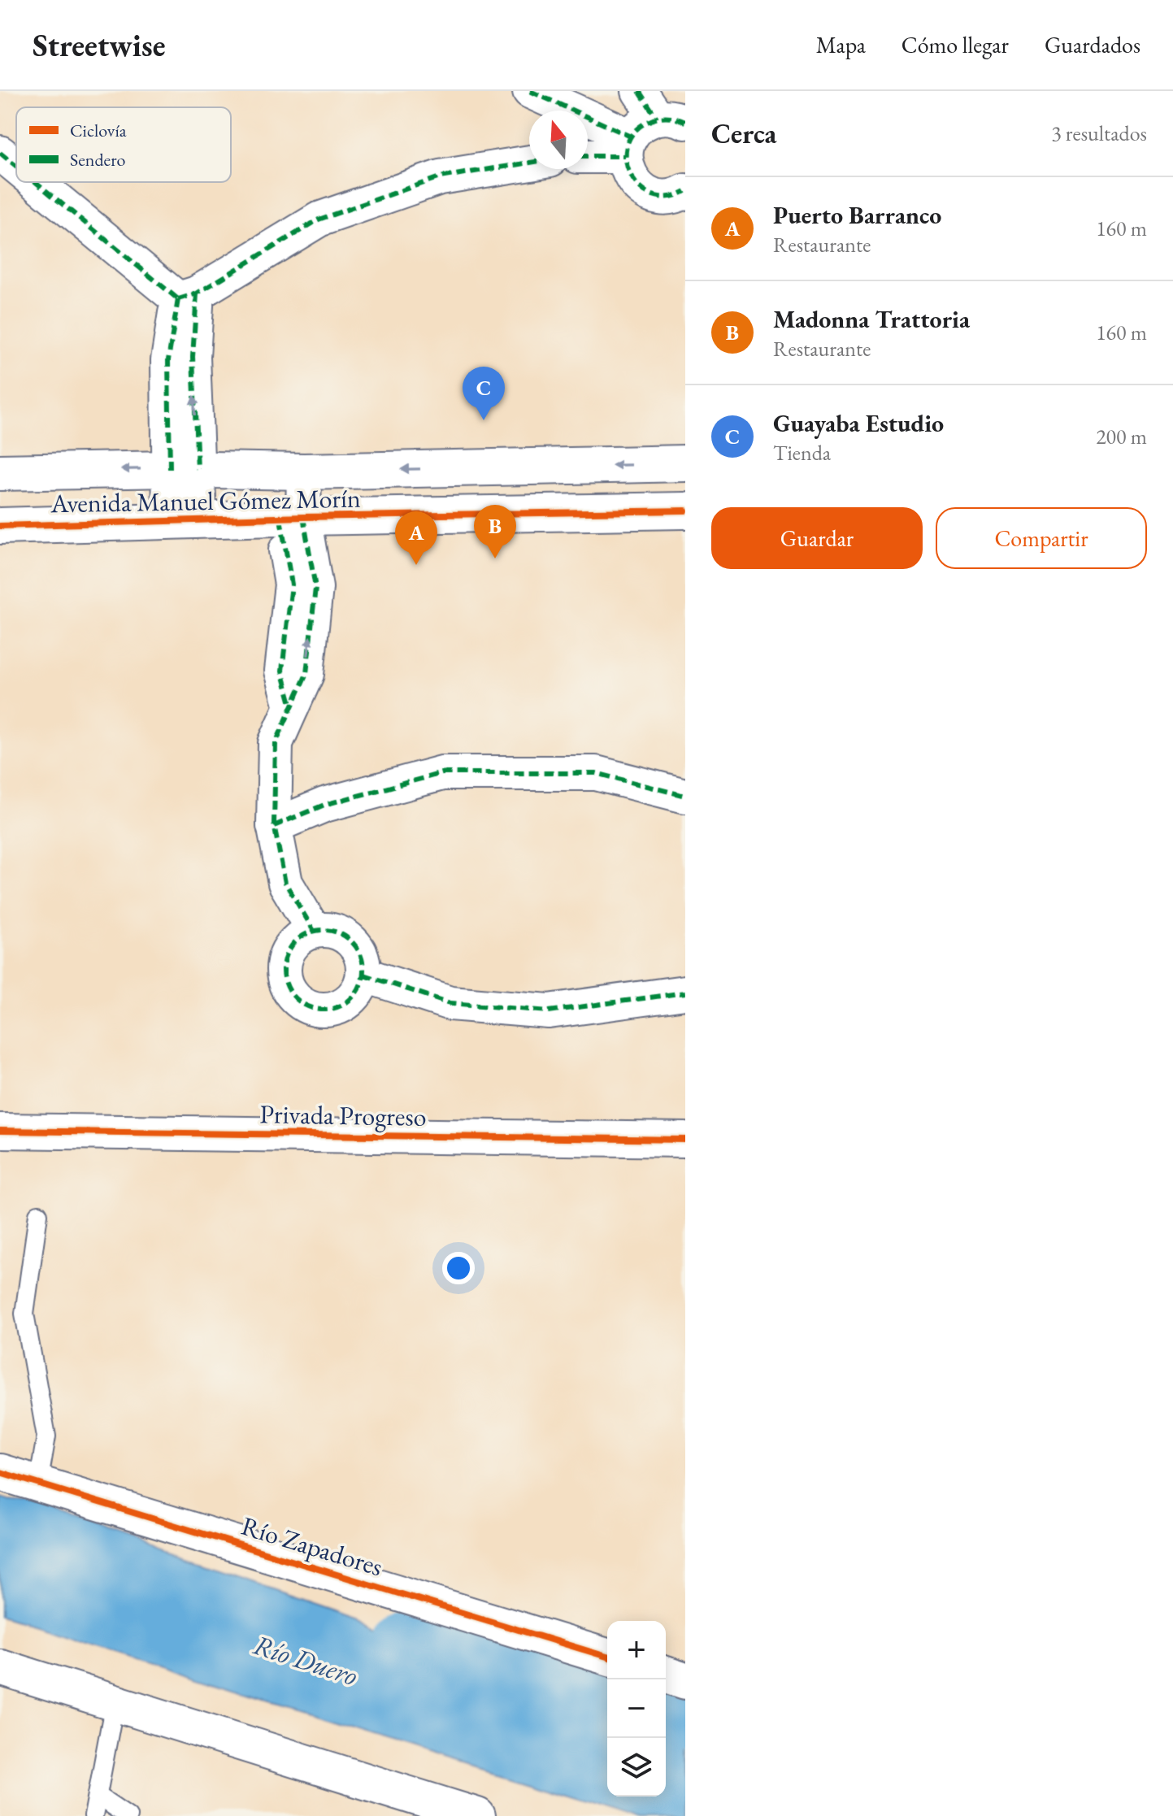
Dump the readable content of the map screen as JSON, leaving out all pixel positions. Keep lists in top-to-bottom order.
{
  "streets": {
    "street": ["Avenida Manuel Gómez Morín", "Privada Progreso", "Río Zapadores"]
  },
  "water": ["Río Duero"],
  "legend": ["Ciclovía", "Sendero"],
  "north": "top",
  "page": {
    "header": "Streetwise",
    "nav": ["Mapa", "Cómo llegar", "Guardados"],
    "heading": ["Cerca", "3 resultados"],
    "list": [
      {
        "mark": "A",
        "name": "Puerto Barranco",
        "note": "Restaurante",
        "value": "160 m"
      },
      {
        "mark": "B",
        "name": "Madonna Trattoria",
        "note": "Restaurante",
        "value": "160 m"
      },
      {
        "mark": "C",
        "name": "Guayaba Estudio",
        "note": "Tienda",
        "value": "200 m"
      }
    ],
    "pins": ["C", "B", "A"],
    "buttons": ["Guardar", "Compartir"],
    "map_buttons": ["+", "−"]
  }
}
